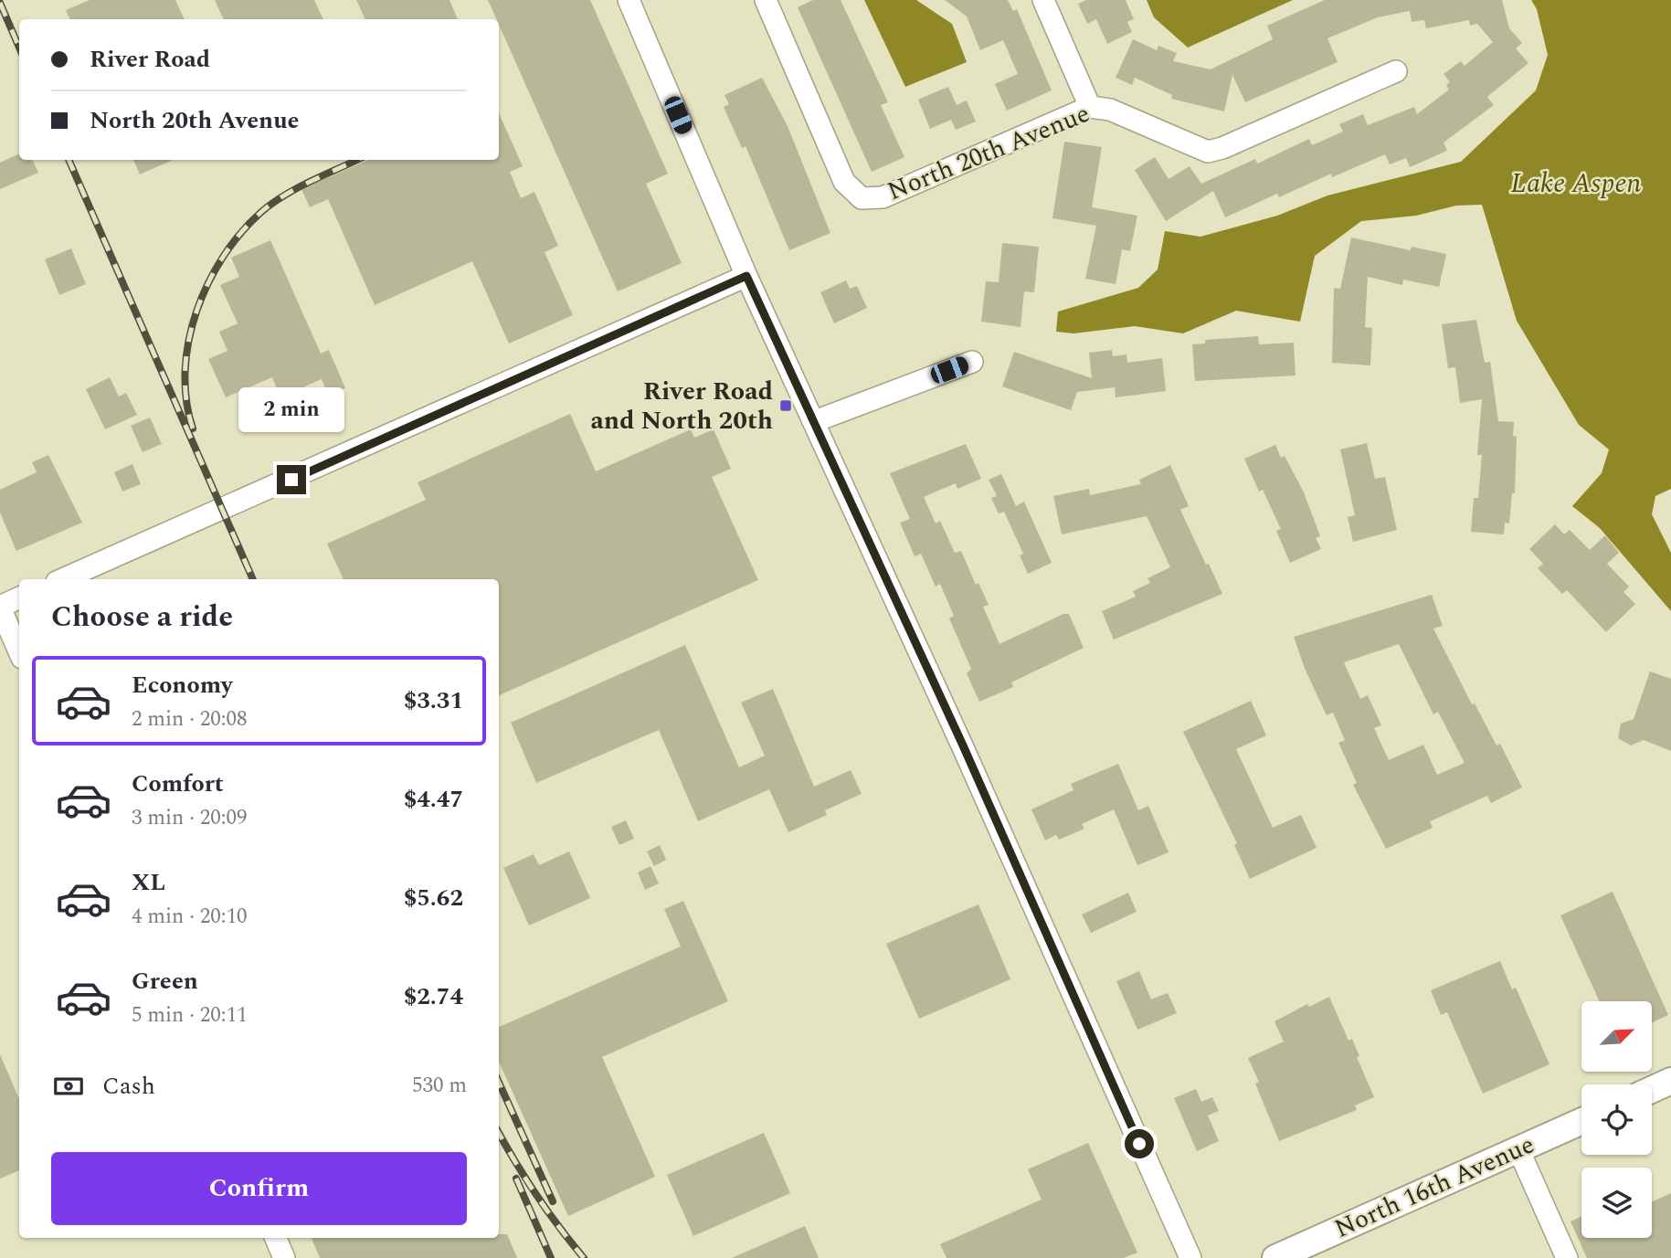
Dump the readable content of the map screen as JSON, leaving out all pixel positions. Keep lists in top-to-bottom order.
{
  "streets": {
    "main road": ["North 16th Avenue"],
    "street": ["North 20th Avenue"]
  },
  "water": ["Lake Aspen"],
  "places": {
    "transit": ["River Road and North 20th"]
  },
  "north": "top right",
  "page": {
    "banner": ["River Road", "North 20th Avenue"],
    "bubble": "2 min",
    "heading": "Choose a ride",
    "list": [
      {
        "name": "Economy",
        "note": "2 min · 20:08",
        "value": "$3.31"
      },
      {
        "name": "Comfort",
        "note": "3 min · 20:09",
        "value": "$4.47"
      },
      {
        "name": "XL",
        "note": "4 min · 20:10",
        "value": "$5.62"
      },
      {
        "name": "Green",
        "note": "5 min · 20:11",
        "value": "$2.74"
      }
    ],
    "pay": ["Cash", "530 m"],
    "buttons": "Confirm"
  }
}
